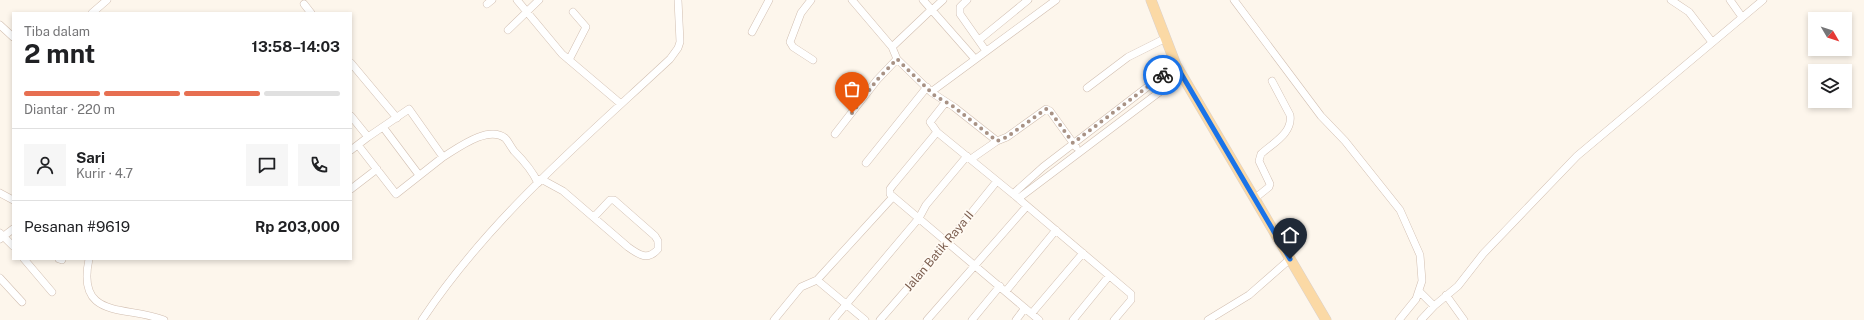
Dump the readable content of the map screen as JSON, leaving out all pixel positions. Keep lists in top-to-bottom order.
{
  "streets": {
    "street": ["Jalan Batik Raya II"]
  },
  "north": "bottom right",
  "page": {
    "heading": ["2 mnt", "Tiba dalam", "13:58–14:03"],
    "panel": [
      "Sari",
      "Kurir · 4.7",
      "Pesanan #9619",
      "Rp 203,000"
    ],
    "bar": "Diantar · 220 m"
  }
}
